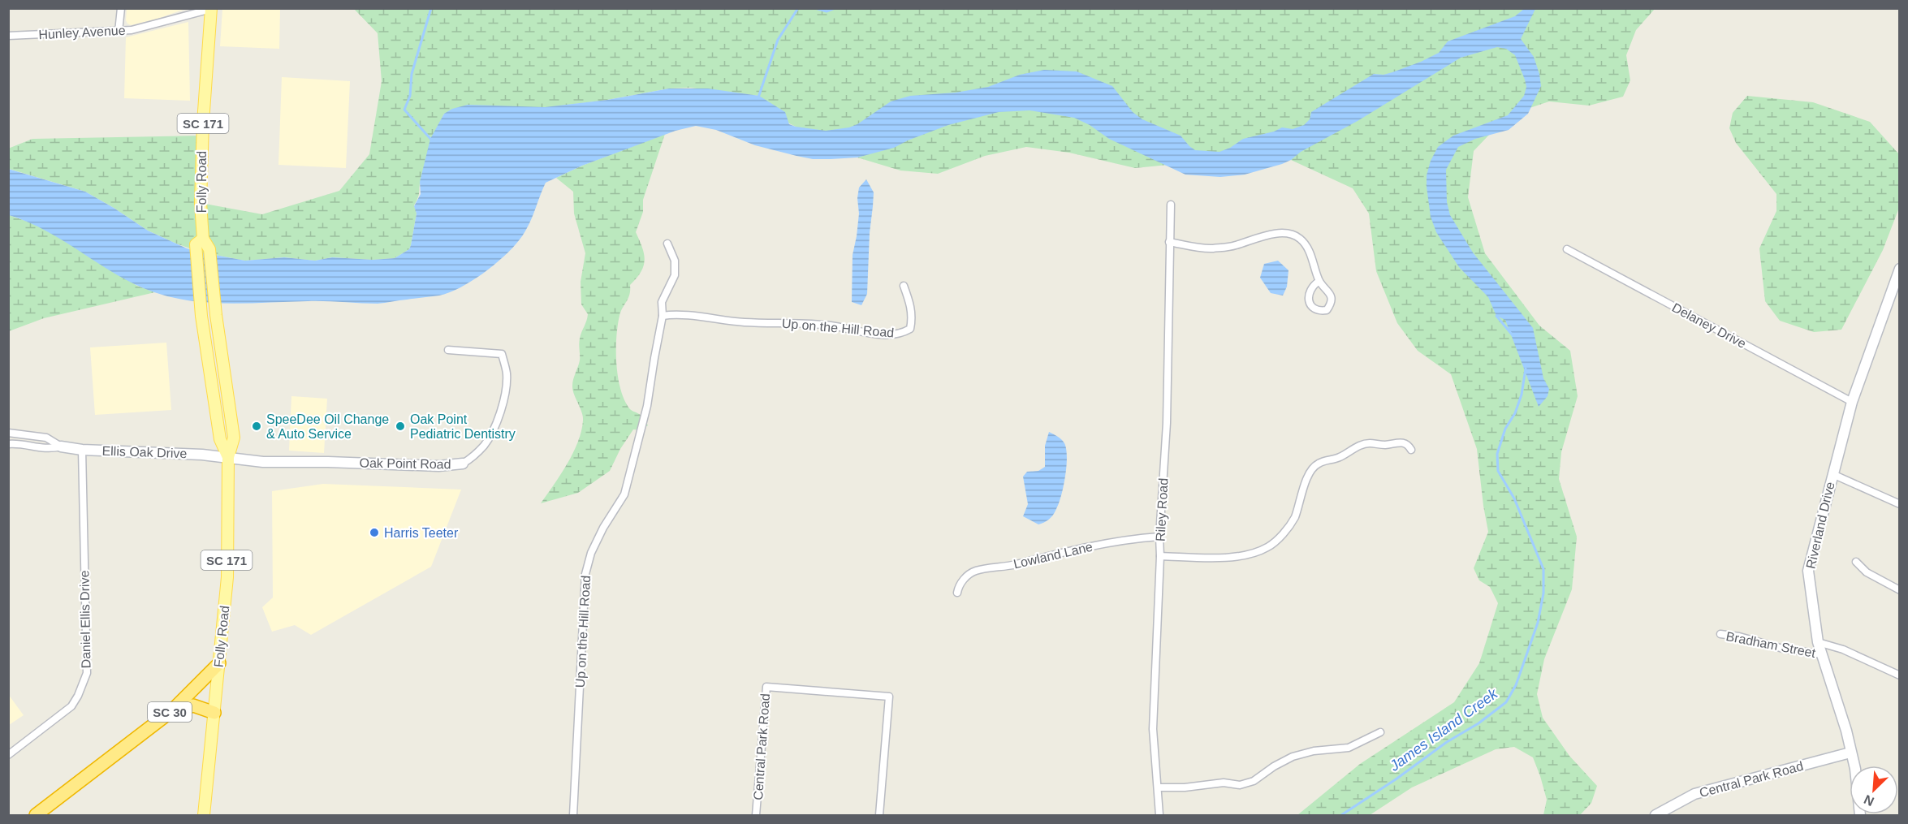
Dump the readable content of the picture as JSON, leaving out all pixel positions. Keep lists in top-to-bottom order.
{
  "streets": {
    "highway": ["SC 30"],
    "main road": ["SC 171", "Folly Road"],
    "street": [
      "Hunley Avenue",
      "Delaney Drive",
      "Up on the Hill Road",
      "Ellis Oak Drive",
      "Oak Point Road",
      "Riley Road",
      "Riverland Drive",
      "Lowland Lane",
      "Daniel Ellis Drive",
      "Bradham Street",
      "Central Park Road"
    ]
  },
  "crossings": [
    ["Hunley Avenue", "Folly Road"],
    ["Folly Road", "Ellis Oak Drive"],
    ["Folly Road", "Oak Point Road"],
    ["Folly Road", "SC 30"],
    ["Delaney Drive", "Riverland Drive"],
    ["Ellis Oak Drive", "Oak Point Road"],
    ["Ellis Oak Drive", "Daniel Ellis Drive"],
    ["Riley Road", "Lowland Lane"],
    ["Riverland Drive", "Bradham Street"],
    ["Riverland Drive", "Central Park Road"]
  ],
  "water": ["James Island Creek"],
  "places": ["SpeeDee Oil Change & Auto Service", "Oak Point Pediatric Dentistry", "Harris Teeter"],
  "north": "bottom left"
}
